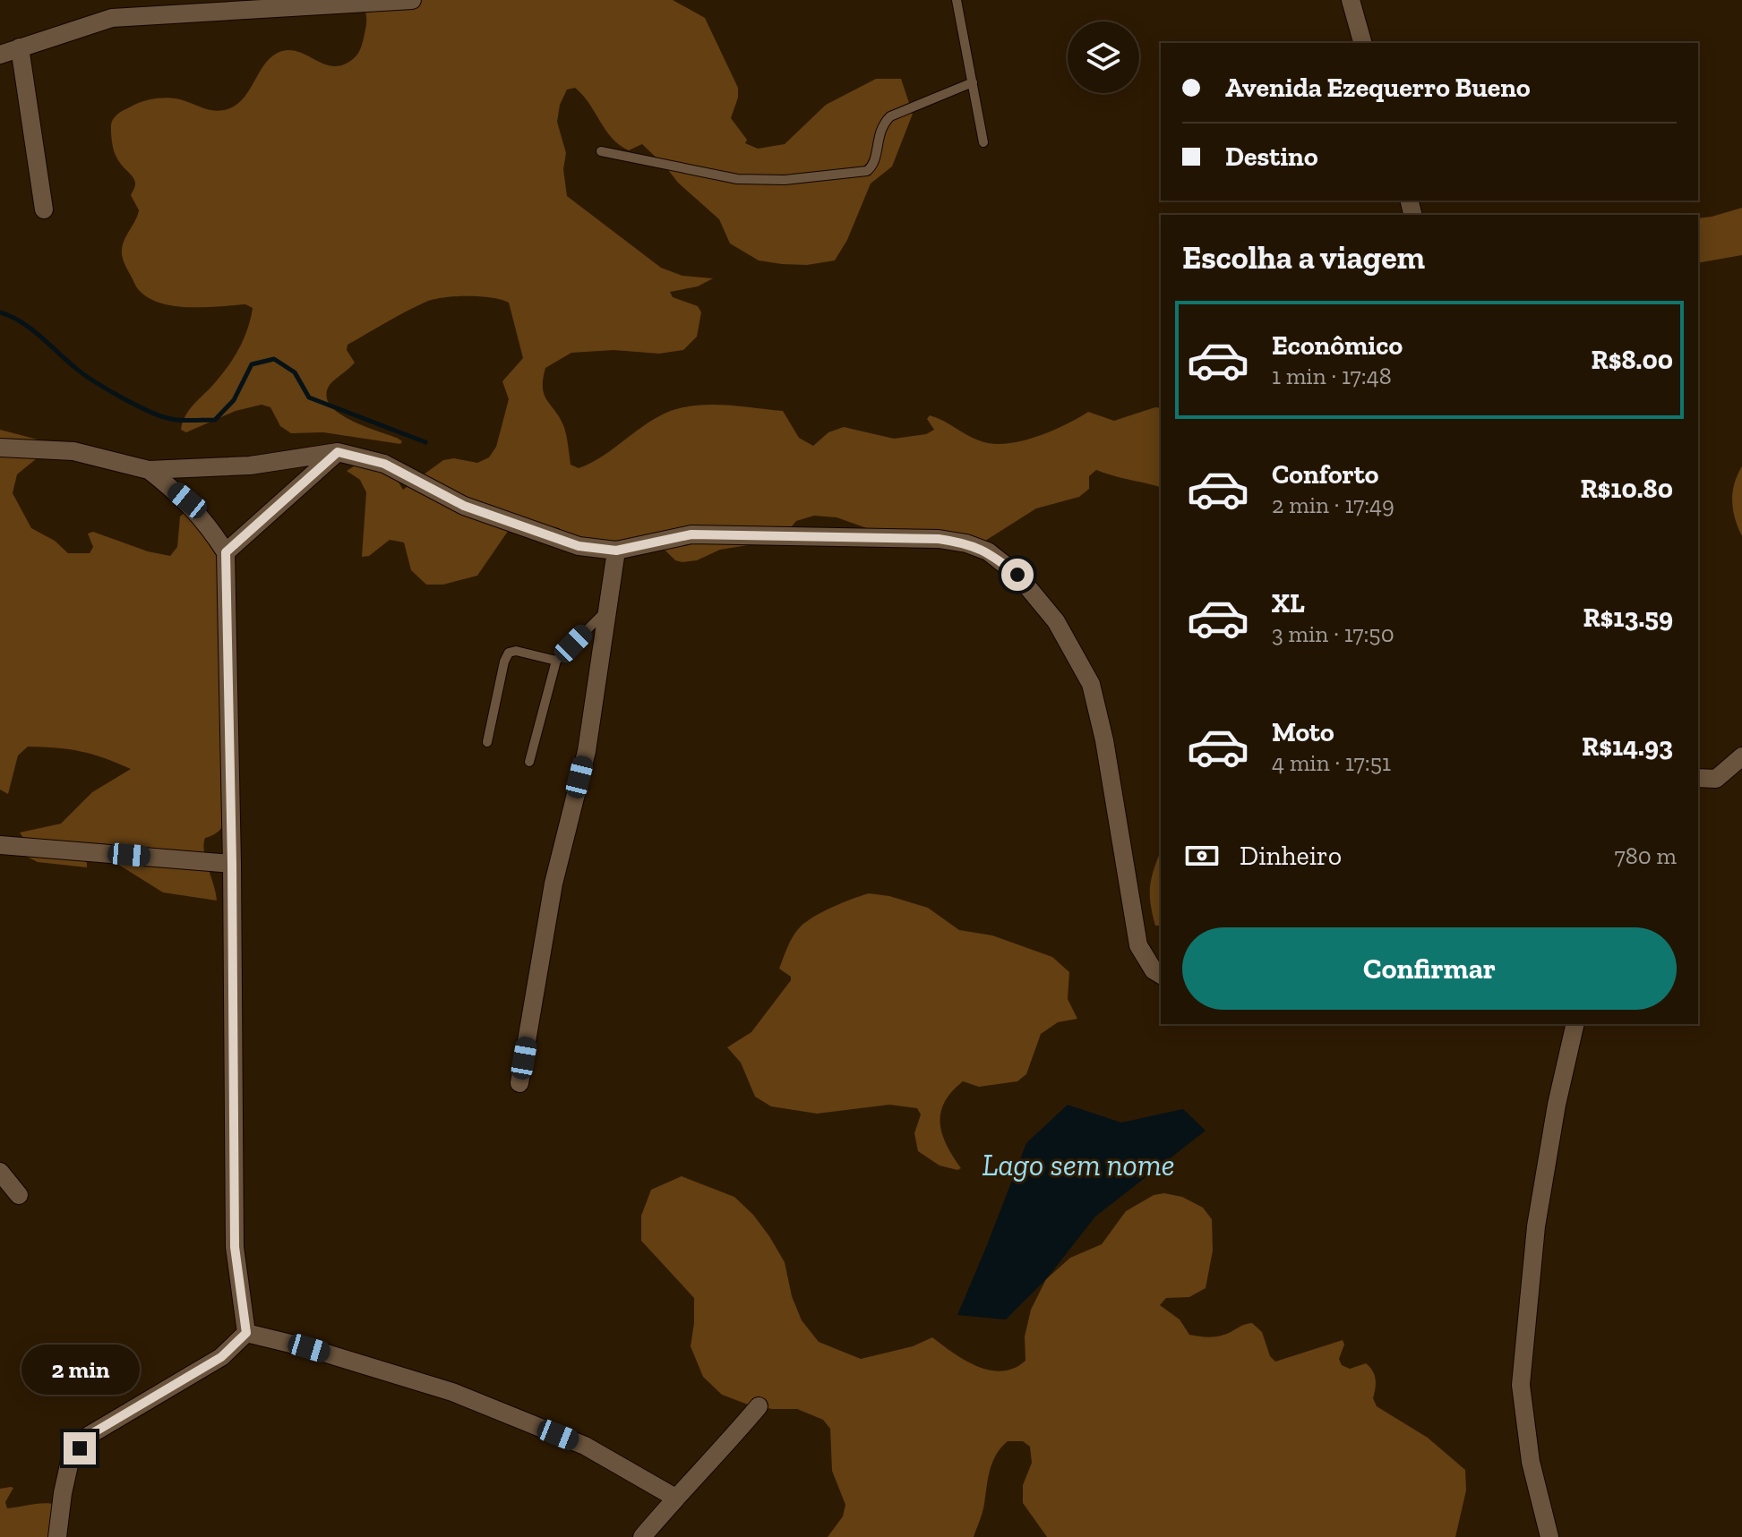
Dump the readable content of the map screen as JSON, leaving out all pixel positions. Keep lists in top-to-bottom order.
{
  "water": ["Lago sem nome"],
  "page": {
    "banner": ["Avenida Ezequerro Bueno", "Destino"],
    "heading": "Escolha a viagem",
    "list": [
      {
        "name": "Econômico",
        "note": "1 min · 17:48",
        "value": "R$8.00"
      },
      {
        "name": "Conforto",
        "note": "2 min · 17:49",
        "value": "R$10.80"
      },
      {
        "name": "XL",
        "note": "3 min · 17:50",
        "value": "R$13.59"
      },
      {
        "name": "Moto",
        "note": "4 min · 17:51",
        "value": "R$14.93"
      }
    ],
    "pay": ["Dinheiro", "780 m"],
    "buttons": "Confirmar",
    "bubble": "2 min"
  }
}
